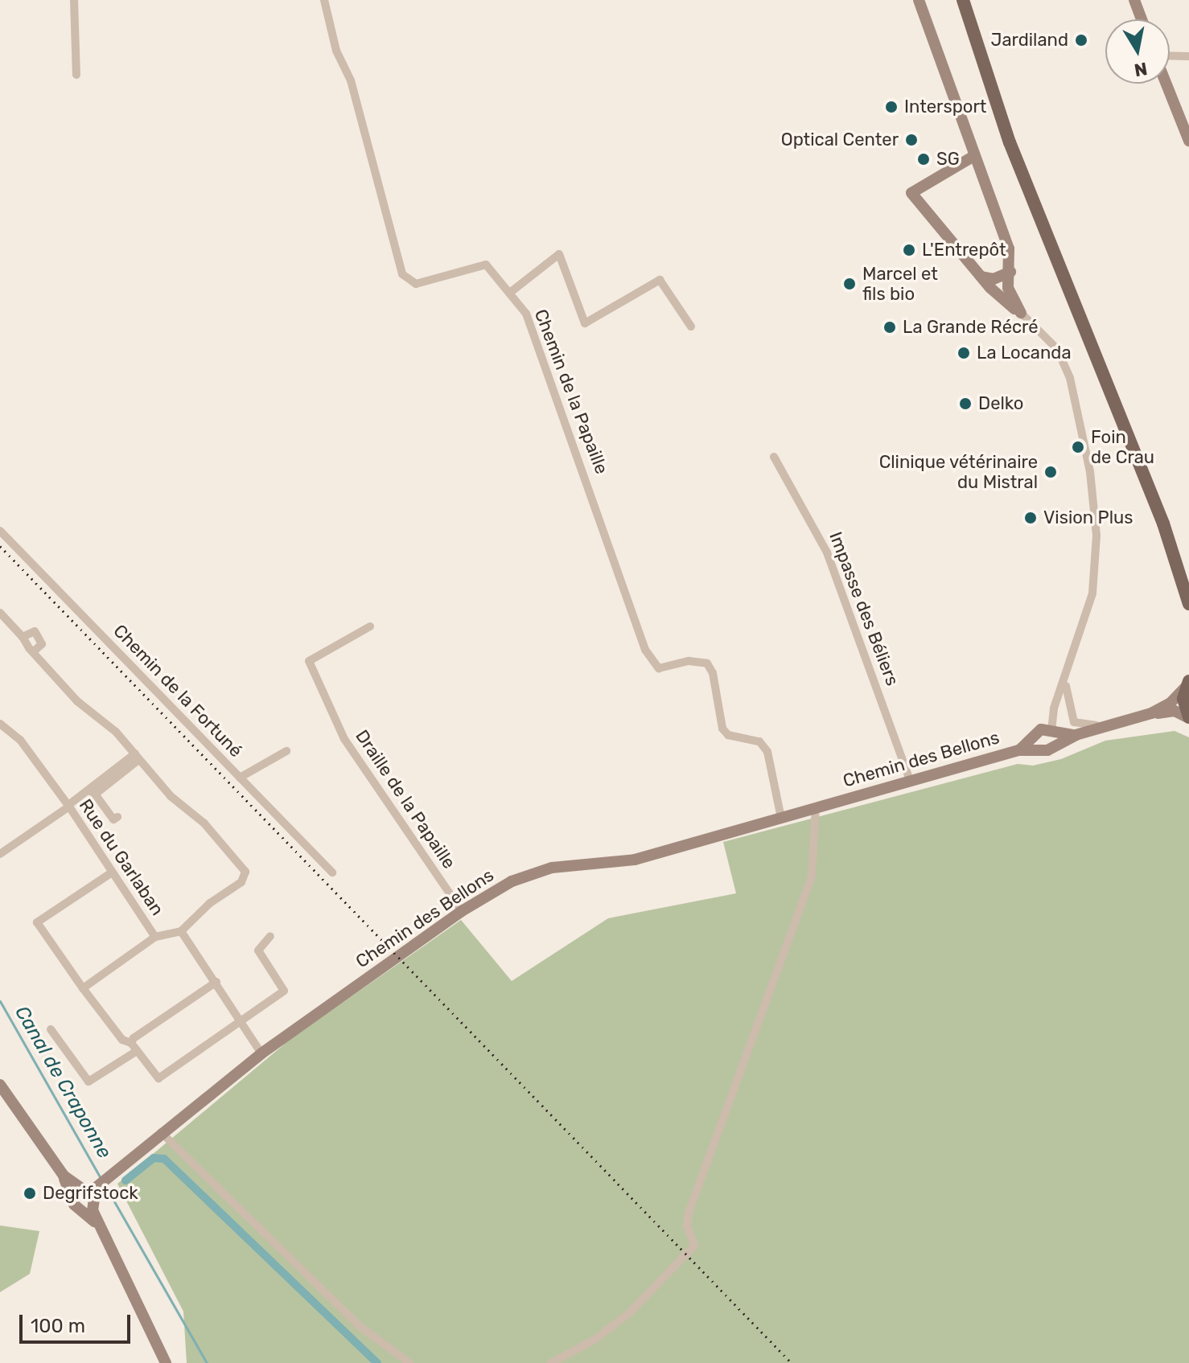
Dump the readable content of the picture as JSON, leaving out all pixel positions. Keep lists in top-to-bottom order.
{
  "streets": {
    "main road": ["Chemin des Bellons"],
    "street": [
      "Chemin de la Papaille",
      "Impasse des Béliers",
      "Chemin de la Fortuné",
      "Draille de la Papaille",
      "Rue du Garlaban"
    ]
  },
  "crossings": [
    ["Chemin de la Papaille", "Chemin des Bellons"],
    ["Impasse des Béliers", "Chemin des Bellons"],
    ["Chemin des Bellons", "Draille de la Papaille"],
    ["Chemin des Bellons", "Rue du Garlaban"]
  ],
  "water": ["Canal de Craponne"],
  "places": [
    "Jardiland",
    "Intersport",
    "Optical Center",
    "SG",
    "L'Entrepôt",
    "Marcel et fils bio",
    "La Grande Récré",
    "La Locanda",
    "Delko",
    "Foin de Crau",
    "Clinique vétérinaire du Mistral",
    "Vision Plus",
    "Degrifstock"
  ],
  "scale_bar": "100 m",
  "north": "bottom"
}
